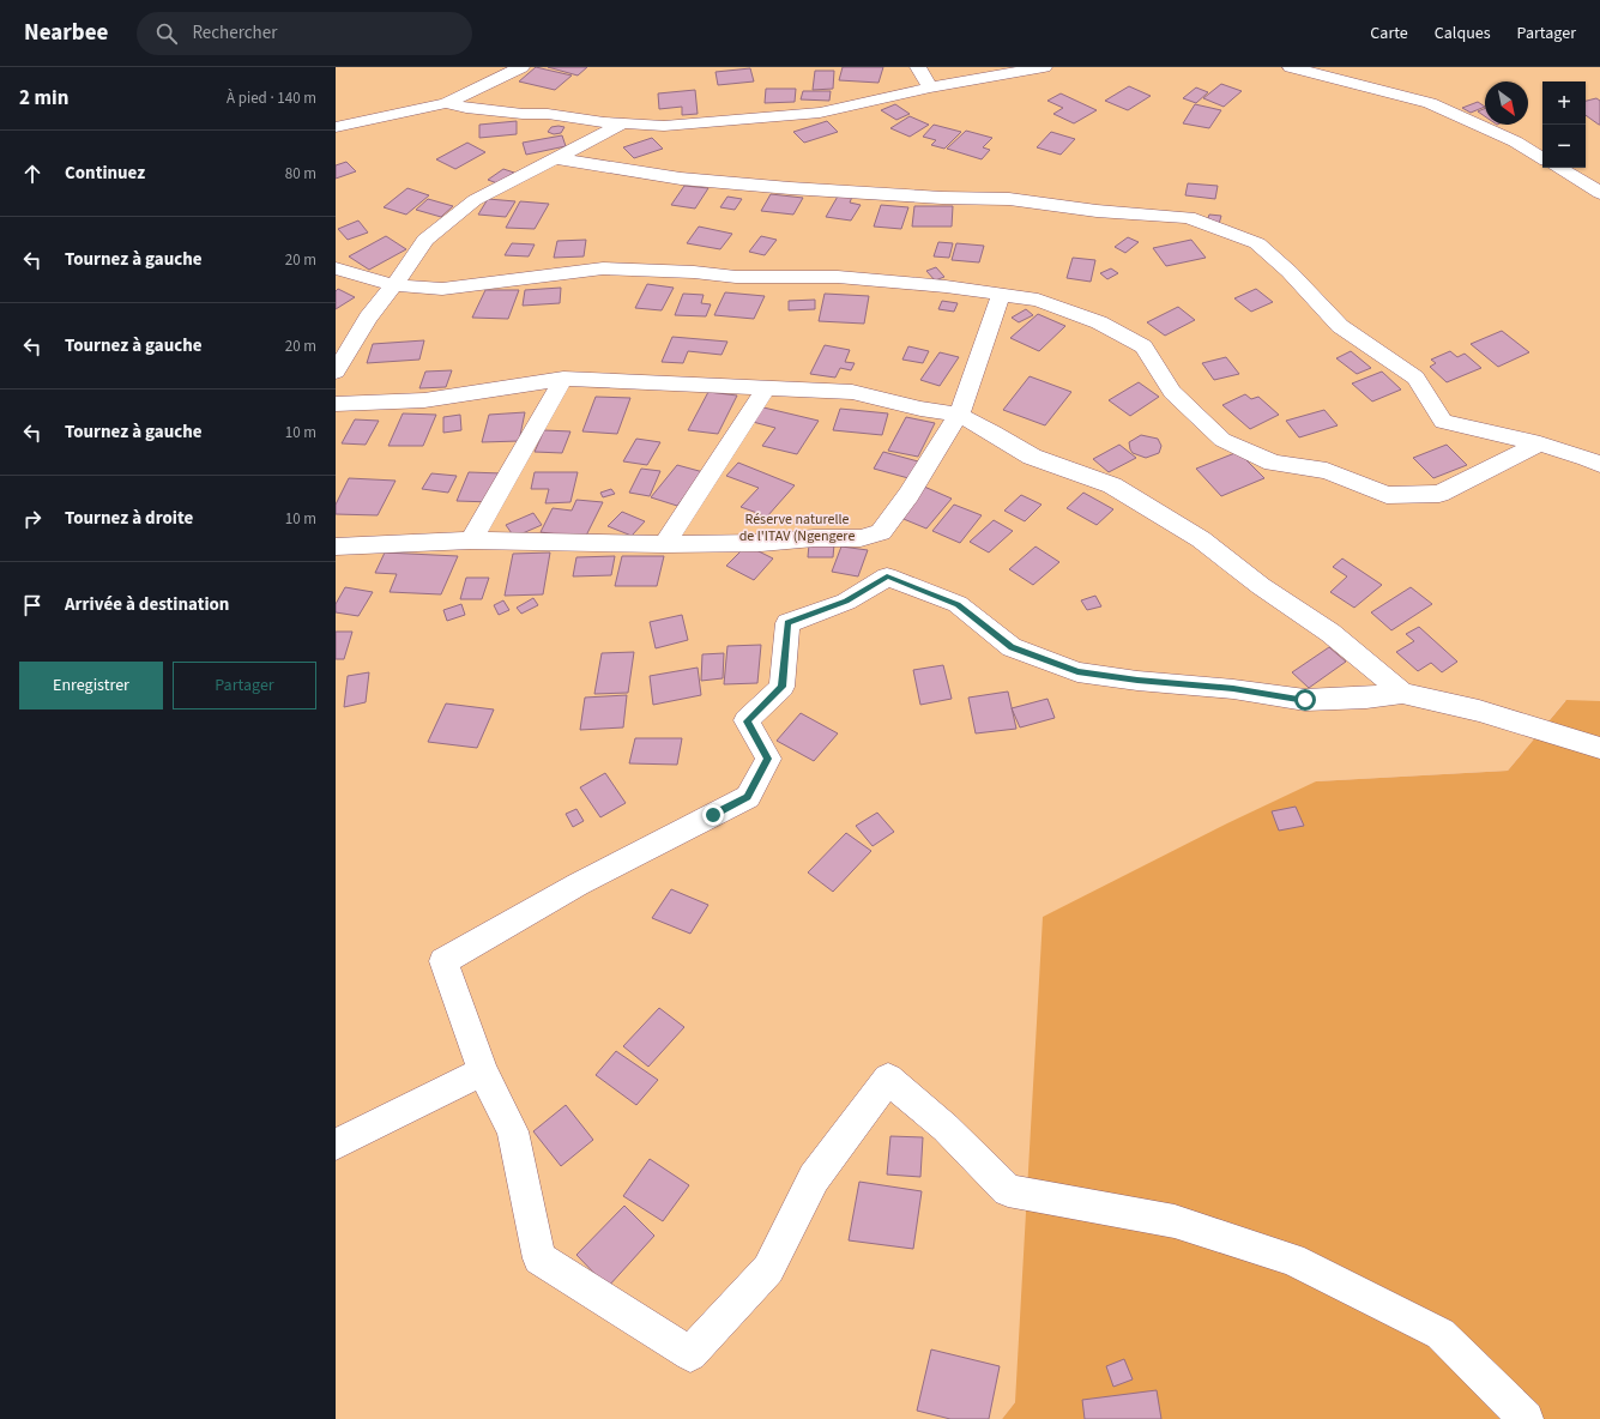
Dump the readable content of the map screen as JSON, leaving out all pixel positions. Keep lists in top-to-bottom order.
{
  "parks": ["Réserve naturelle de l'ITAV (Ngengere"],
  "north": "bottom right",
  "page": {
    "header": "Nearbee",
    "search": "Rechercher",
    "nav": ["Carte", "Calques", "Partager"],
    "heading": ["2 min", "À pied · 140 m"],
    "map_buttons": ["+", "−"],
    "list": [
      ["Continuez", "80 m"],
      ["Tournez à gauche", "20 m"],
      ["Tournez à gauche", "20 m"],
      ["Tournez à gauche", "10 m"],
      ["Tournez à droite", "10 m"],
      "Arrivée à destination"
    ],
    "buttons": ["Enregistrer", "Partager"]
  }
}
